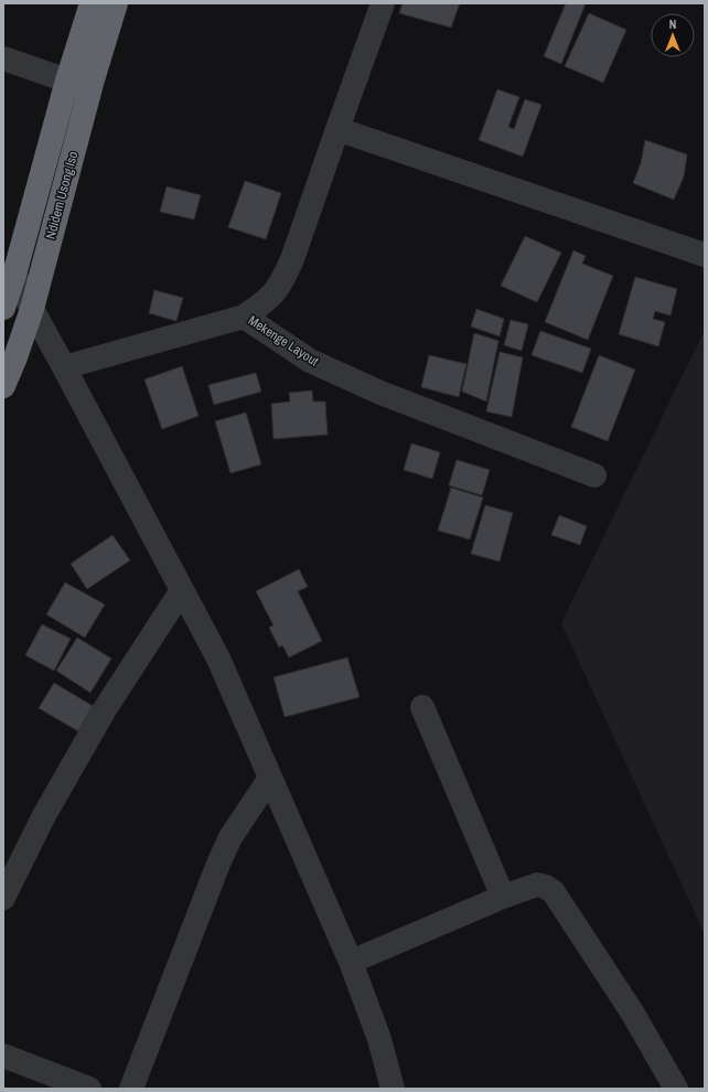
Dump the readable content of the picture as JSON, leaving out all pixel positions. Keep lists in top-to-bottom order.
{
  "streets": {
    "highway": ["Ndidem Usong Iso"],
    "street": ["Mekenge Layout"]
  },
  "north": "top"
}
